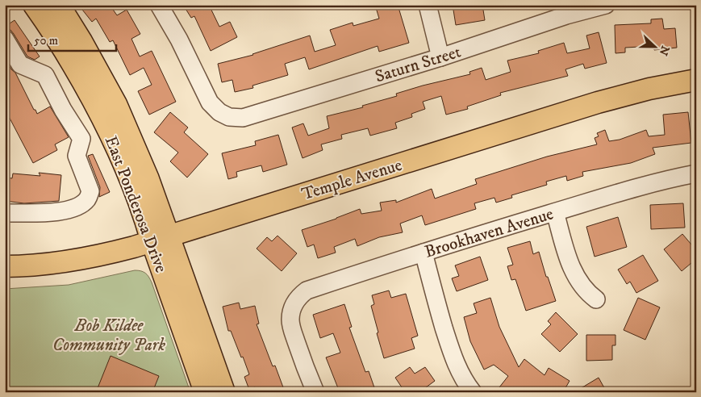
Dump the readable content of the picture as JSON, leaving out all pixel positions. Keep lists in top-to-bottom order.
{
  "streets": {
    "main road": ["Temple Avenue", "East Ponderosa Drive"],
    "street": ["Saturn Street", "Brookhaven Avenue"]
  },
  "crossings": [
    ["Temple Avenue", "East Ponderosa Drive"]
  ],
  "parks": ["Bob Kildee Community Park"],
  "scale_bar": "50 m",
  "north": "right"
}
